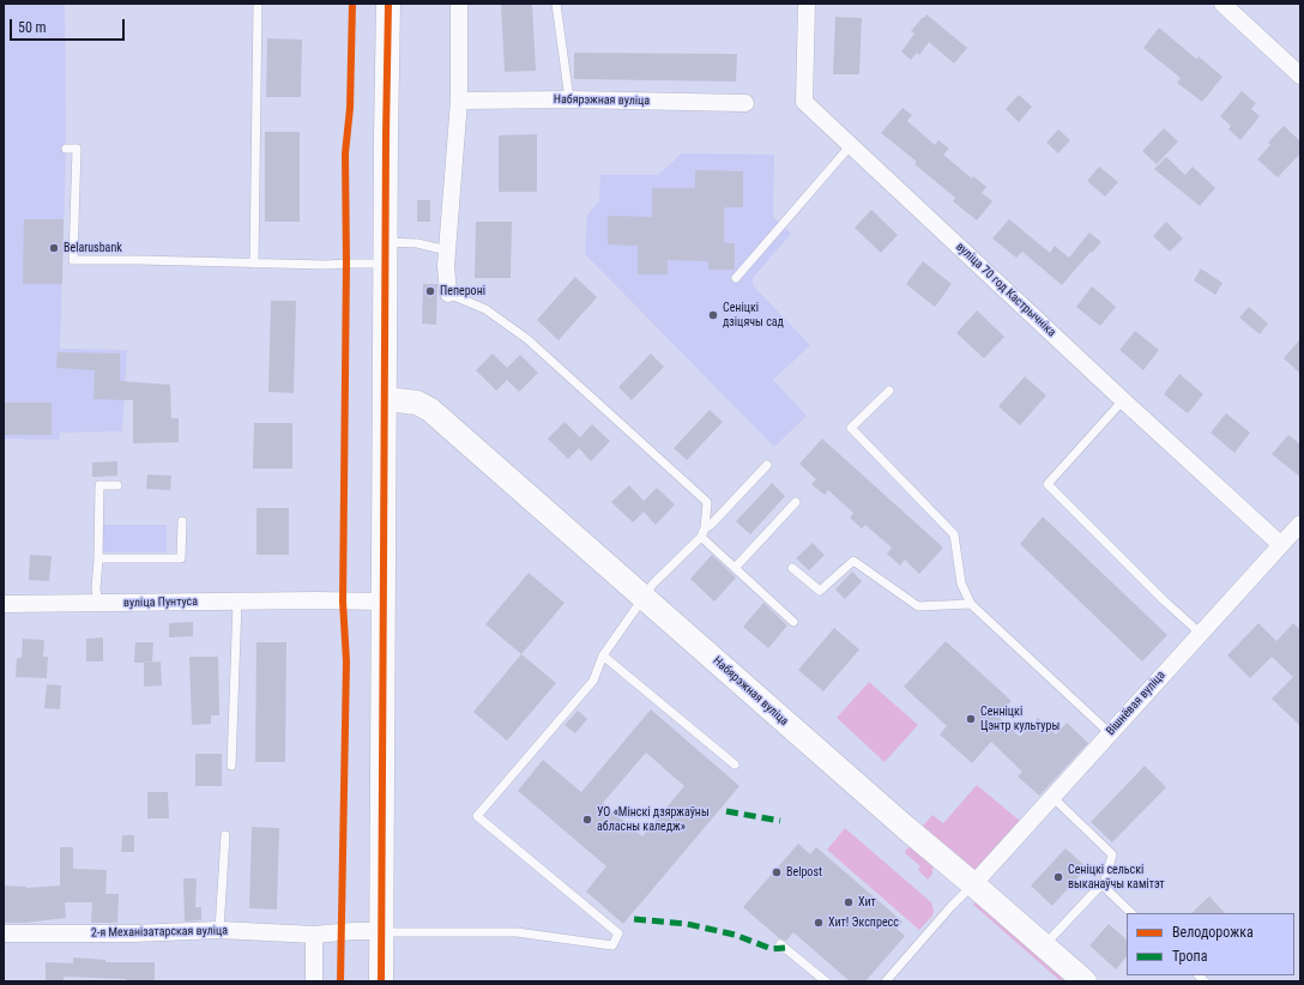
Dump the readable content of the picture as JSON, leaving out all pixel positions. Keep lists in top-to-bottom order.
{
  "streets": {
    "street": [
      "Набярэжная вуліца",
      "вуліца 70 год Кастрычніка",
      "вуліца Пунтуса",
      "Вішнёвая вуліца",
      "2-я Механізатарская вуліца"
    ]
  },
  "crossings": [
    ["Набярэжная вуліца", "Вішнёвая вуліца"],
    ["вуліца 70 год Кастрычніка", "Вішнёвая вуліца"]
  ],
  "places": [
    "Belarusbank",
    "Пепероні",
    "Сеніцкі дзіцячы сад",
    "Сенніцкі Цэнтр культуры",
    "УО «Мінскі дзяржаўны абласны каледж»",
    "Belpost",
    "Сеніцкі сельскі выканаўчы камітэт",
    "Хит",
    "Хит! Экспресс"
  ],
  "legend": ["Велодорожка", "Тропа"],
  "scale_bar": "50 m"
}
